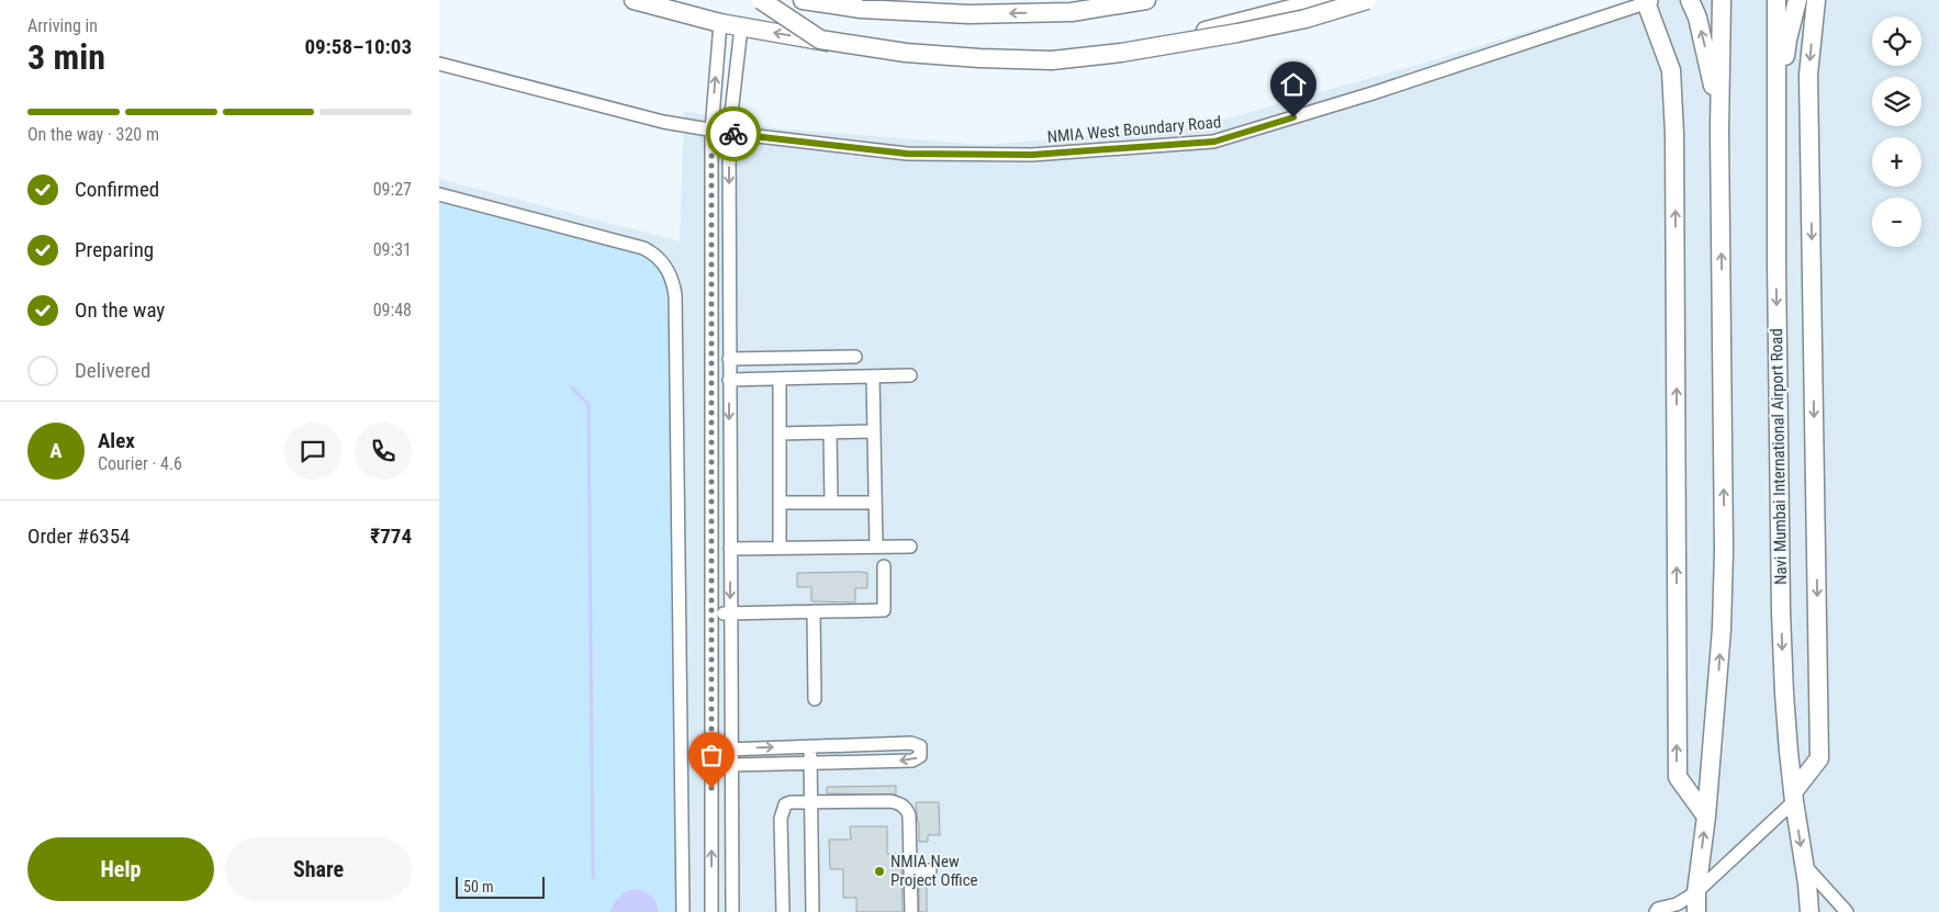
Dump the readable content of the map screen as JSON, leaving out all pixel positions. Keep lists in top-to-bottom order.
{
  "streets": {
    "highway": ["Navi Mumbai International Airport Road"],
    "street": ["NMIA West Boundary Road"]
  },
  "places": ["NMIA New Project Office"],
  "scale_bar": "50 m",
  "page": {
    "heading": ["3 min", "Arriving in", "09:58–10:03"],
    "panel": [
      "Alex",
      "Courier · 4.6",
      "Order #6354",
      "₹774"
    ],
    "map_buttons": ["+", "−"],
    "bar": "On the way · 320 m",
    "list": [
      ["Confirmed", "09:27"],
      ["Preparing", "09:31"],
      ["On the way", "09:48"],
      "Delivered"
    ],
    "round": "A",
    "buttons": ["Help", "Share"],
    "scale": "50 m"
  }
}
